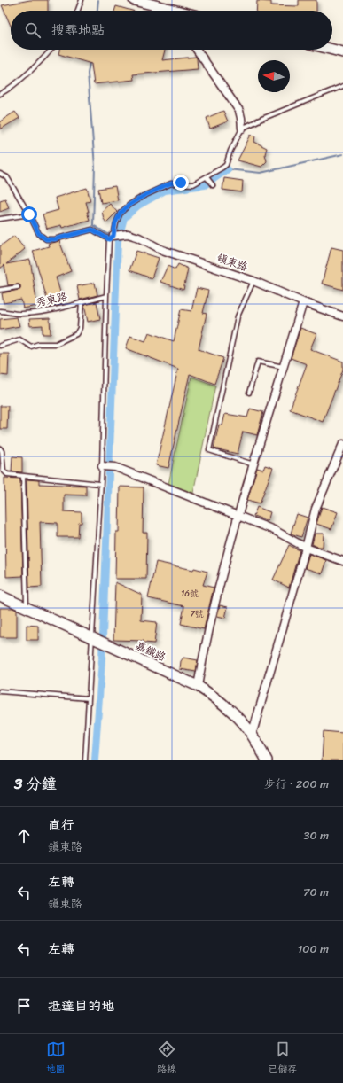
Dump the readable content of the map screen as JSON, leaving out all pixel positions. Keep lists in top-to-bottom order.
{
  "streets": {
    "street": ["鎮東路", "嘉鐵路"],
    "lane": ["秀東路"]
  },
  "house_numbers": ["16號", "7號"],
  "north": "left",
  "page": {
    "search": "搜尋地點",
    "heading": ["3 分鐘", "步行 · 200 m"],
    "list": [
      ["直行", "鎮東路", "30 m"],
      ["左轉", "鎮東路", "70 m"],
      ["左轉", "100 m"],
      "抵達目的地"
    ],
    "nav": ["地圖", "路線", "已儲存"]
  }
}
